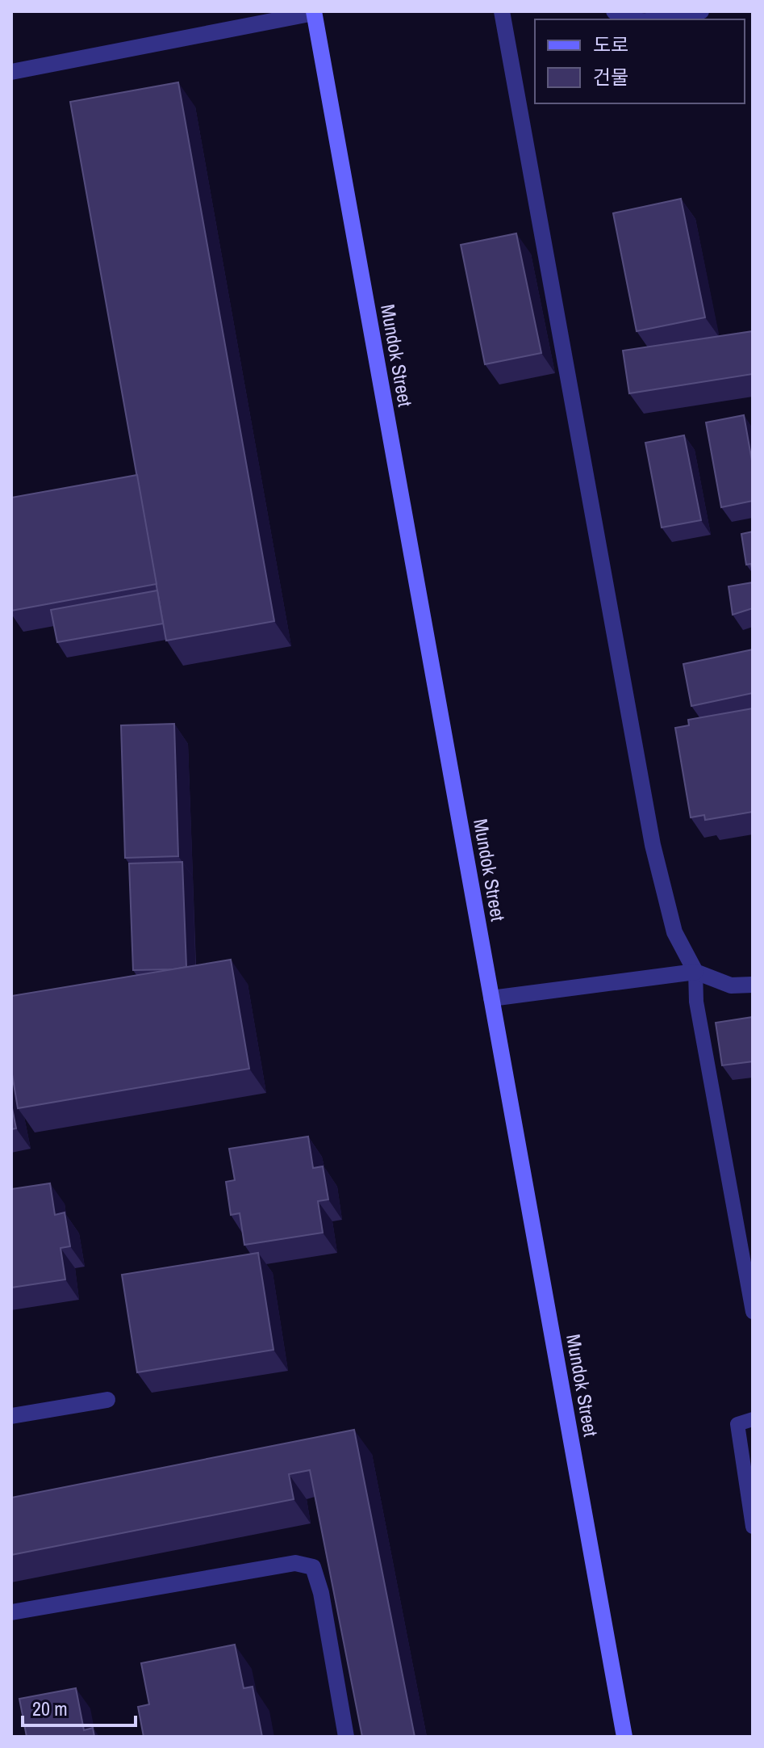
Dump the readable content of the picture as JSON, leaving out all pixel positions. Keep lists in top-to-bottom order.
{
  "streets": {
    "main road": ["Mundok Street"]
  },
  "legend": ["도로", "건물"],
  "scale_bar": "20 m"
}
